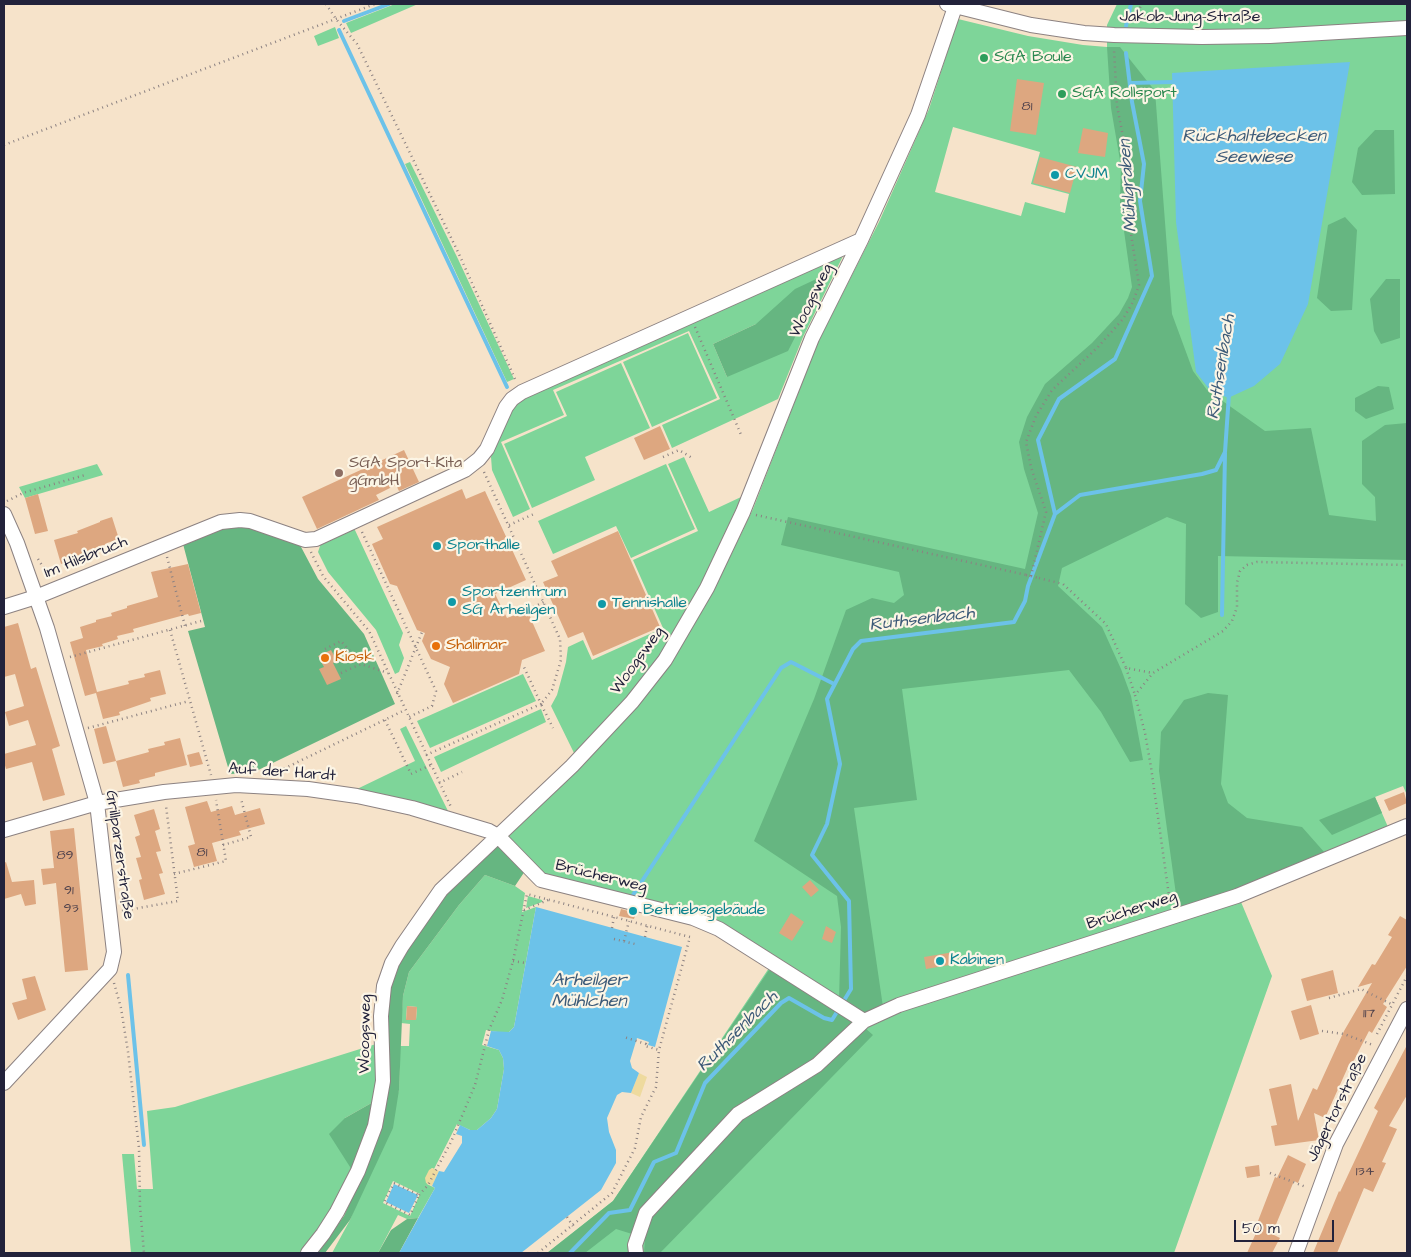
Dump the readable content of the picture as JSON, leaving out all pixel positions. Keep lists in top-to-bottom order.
{
  "streets": {
    "street": [
      "Jakob-Jung-Straße",
      "Woogsweg",
      "Im Hilsbruch",
      "Auf der Hardt",
      "Grillparzerstraße",
      "Brücherweg",
      "Jägertorstraße"
    ]
  },
  "crossings": [
    ["Jakob-Jung-Straße", "Woogsweg"],
    ["Woogsweg", "Auf der Hardt"],
    ["Woogsweg", "Brücherweg"],
    ["Im Hilsbruch", "Grillparzerstraße"],
    ["Auf der Hardt", "Grillparzerstraße"],
    ["Auf der Hardt", "Brücherweg"]
  ],
  "water": [
    "Rückhaltebecken Seewiese",
    "Mühlgraben",
    "Ruthsenbach",
    "Arheilger Mühlchen"
  ],
  "places": [
    "SGA Boule",
    "SGA Rollsport",
    "CVJM",
    "SGA Sport-Kita gGmbH",
    "Sporthalle",
    "Sportzentrum SG Arheilgen",
    "Tennishalle",
    "Shalimar",
    "Kiosk",
    "Betriebsgebäude",
    "Kabinen"
  ],
  "house_numbers": [
    "81",
    "81",
    "89",
    "91",
    "93",
    "117",
    "134"
  ],
  "scale_bar": "50 m"
}
